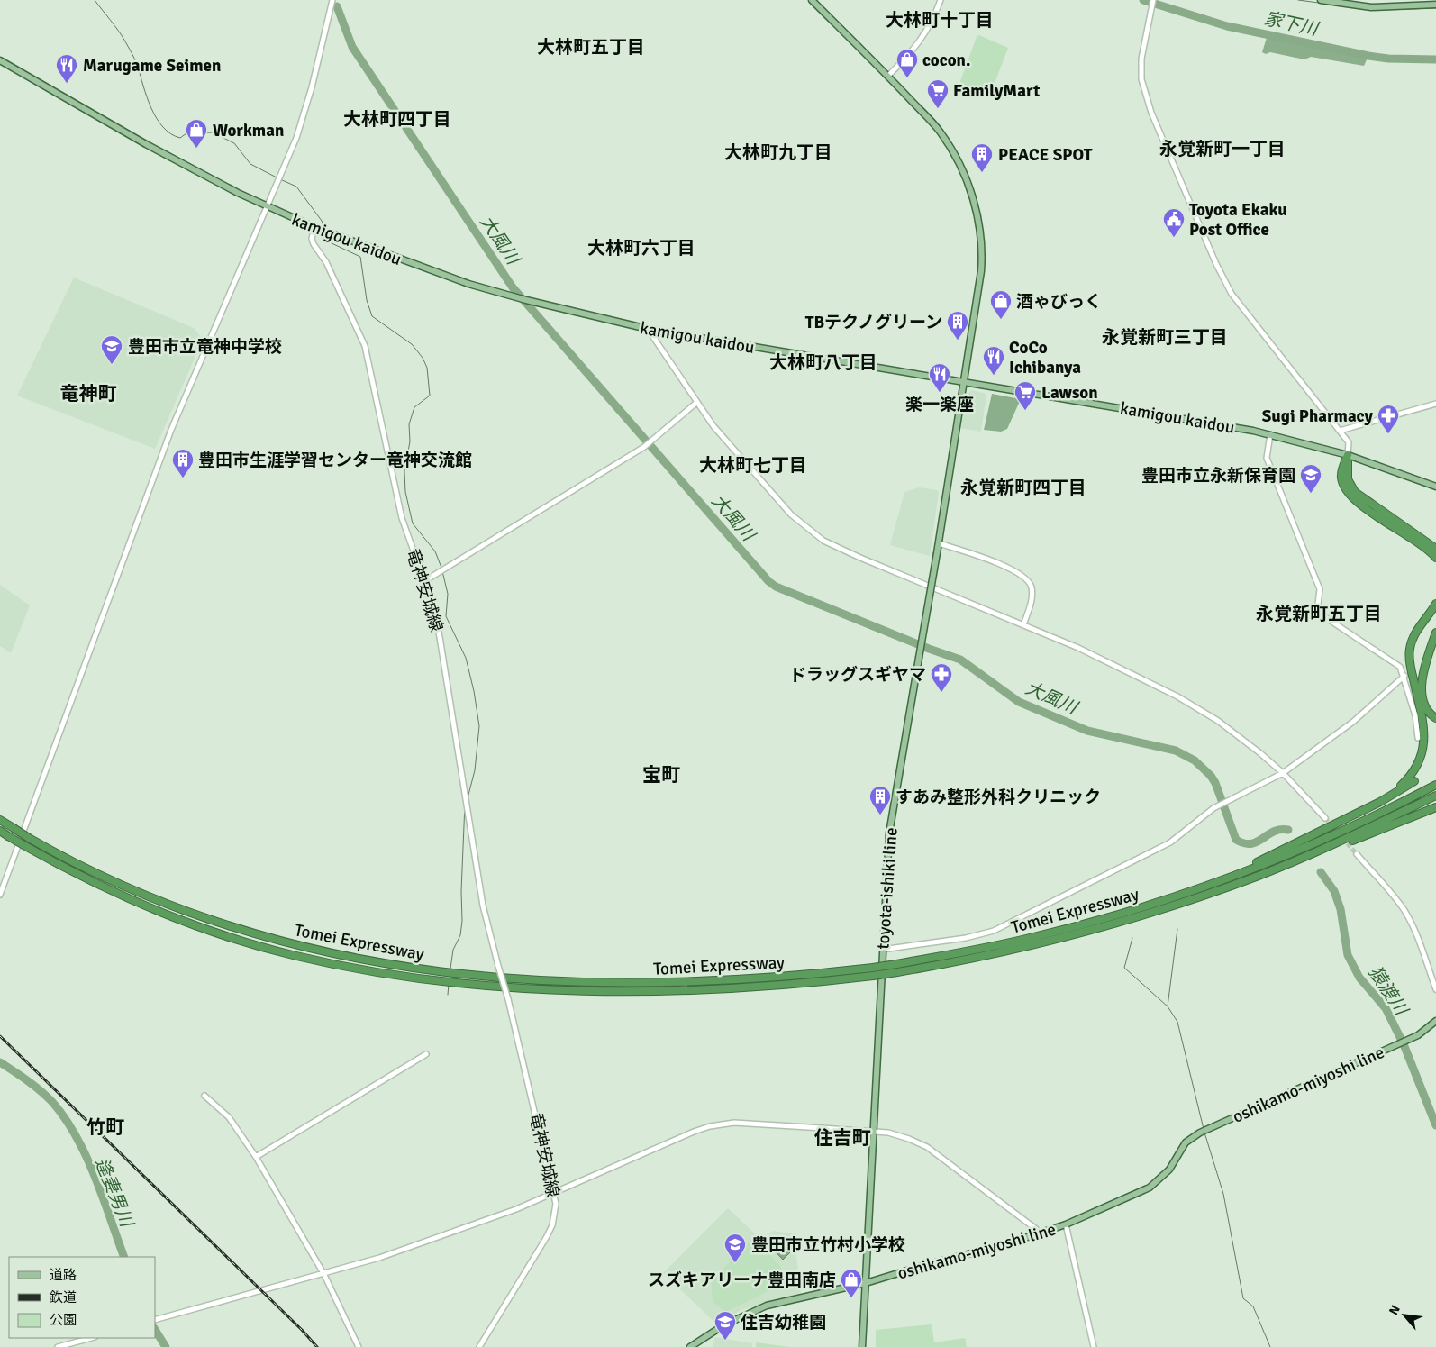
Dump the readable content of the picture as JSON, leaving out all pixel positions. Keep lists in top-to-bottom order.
{
  "streets": {
    "highway": ["Tomei Expressway"],
    "main road": ["kamigou kaidou", "toyota-ishiki line", "oshikamo-miyoshi line"],
    "street": ["竜神安城線"]
  },
  "crossings": [
    ["kamigou kaidou", "竜神安城線"],
    ["kamigou kaidou", "toyota-ishiki line"],
    ["toyota-ishiki line", "oshikamo-miyoshi line"]
  ],
  "districts": [
    "大林町十丁目",
    "大林町五丁目",
    "大林町四丁目",
    "永覚新町一丁目",
    "大林町九丁目",
    "大林町六丁目",
    "永覚新町三丁目",
    "大林町八丁目",
    "竜神町",
    "大林町七丁目",
    "永覚新町四丁目",
    "永覚新町五丁目",
    "宝町",
    "竹町",
    "住吉町"
  ],
  "water": [
    "家下川",
    "大風川",
    "猿渡川",
    "逢妻男川"
  ],
  "places": {
    "shop": [
      "cocon.",
      "Workman",
      "酒ゃびっく",
      "スズキアリーナ豊田南店"
    ],
    "restaurant": ["Marugame Seimen", "CoCo Ichibanya", "楽一楽座"],
    "supermarket": ["FamilyMart", "Lawson"],
    "building": [
      "PEACE SPOT",
      "TBテクノグリーン",
      "豊田市生涯学習センター竜神交流館",
      "すあみ整形外科クリニック"
    ],
    "public building": ["Toyota Ekaku Post Office"],
    "school or university": [
      "豊田市立竜神中学校",
      "豊田市立永新保育園",
      "豊田市立竹村小学校",
      "住吉幼稚園"
    ],
    "pharmacy": ["Sugi Pharmacy", "ドラッグスギヤマ"]
  },
  "legend": ["道路", "鉄道", "公園"],
  "north": "top left"
}
